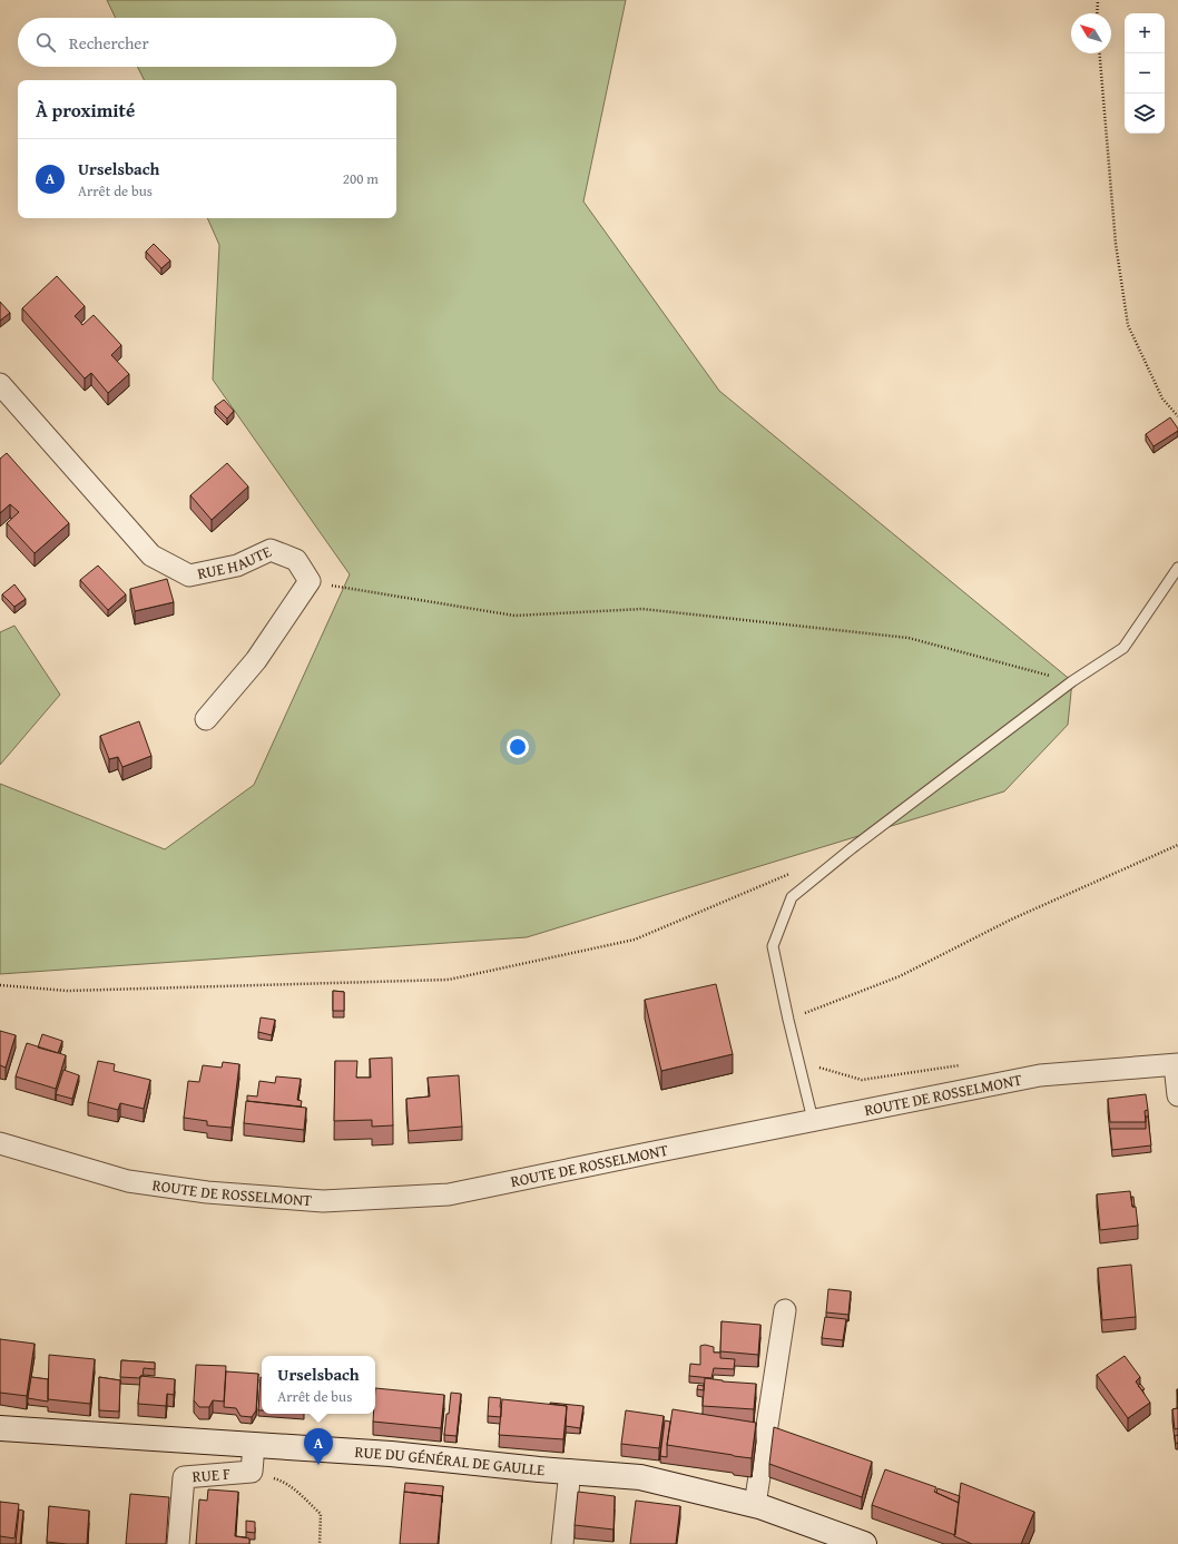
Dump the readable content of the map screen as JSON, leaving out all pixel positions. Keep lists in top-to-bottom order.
{
  "streets": {
    "main road": ["RUE DU GÉNÉRAL DE GAULLE"],
    "street": ["RUE HAUTE", "ROUTE DE ROSSELMONT", "RUE F"]
  },
  "crossings": [
    ["RUE DU GÉNÉRAL DE GAULLE", "RUE F"]
  ],
  "north": "top left",
  "page": {
    "map_buttons": ["+", "−"],
    "search": "Rechercher",
    "heading": "À proximité",
    "list": [
      {
        "mark": "A",
        "name": "Urselsbach",
        "note": "Arrêt de bus",
        "value": "200 m"
      }
    ],
    "popup": ["Urselsbach", "Arrêt de bus"],
    "pins": "A"
  }
}
